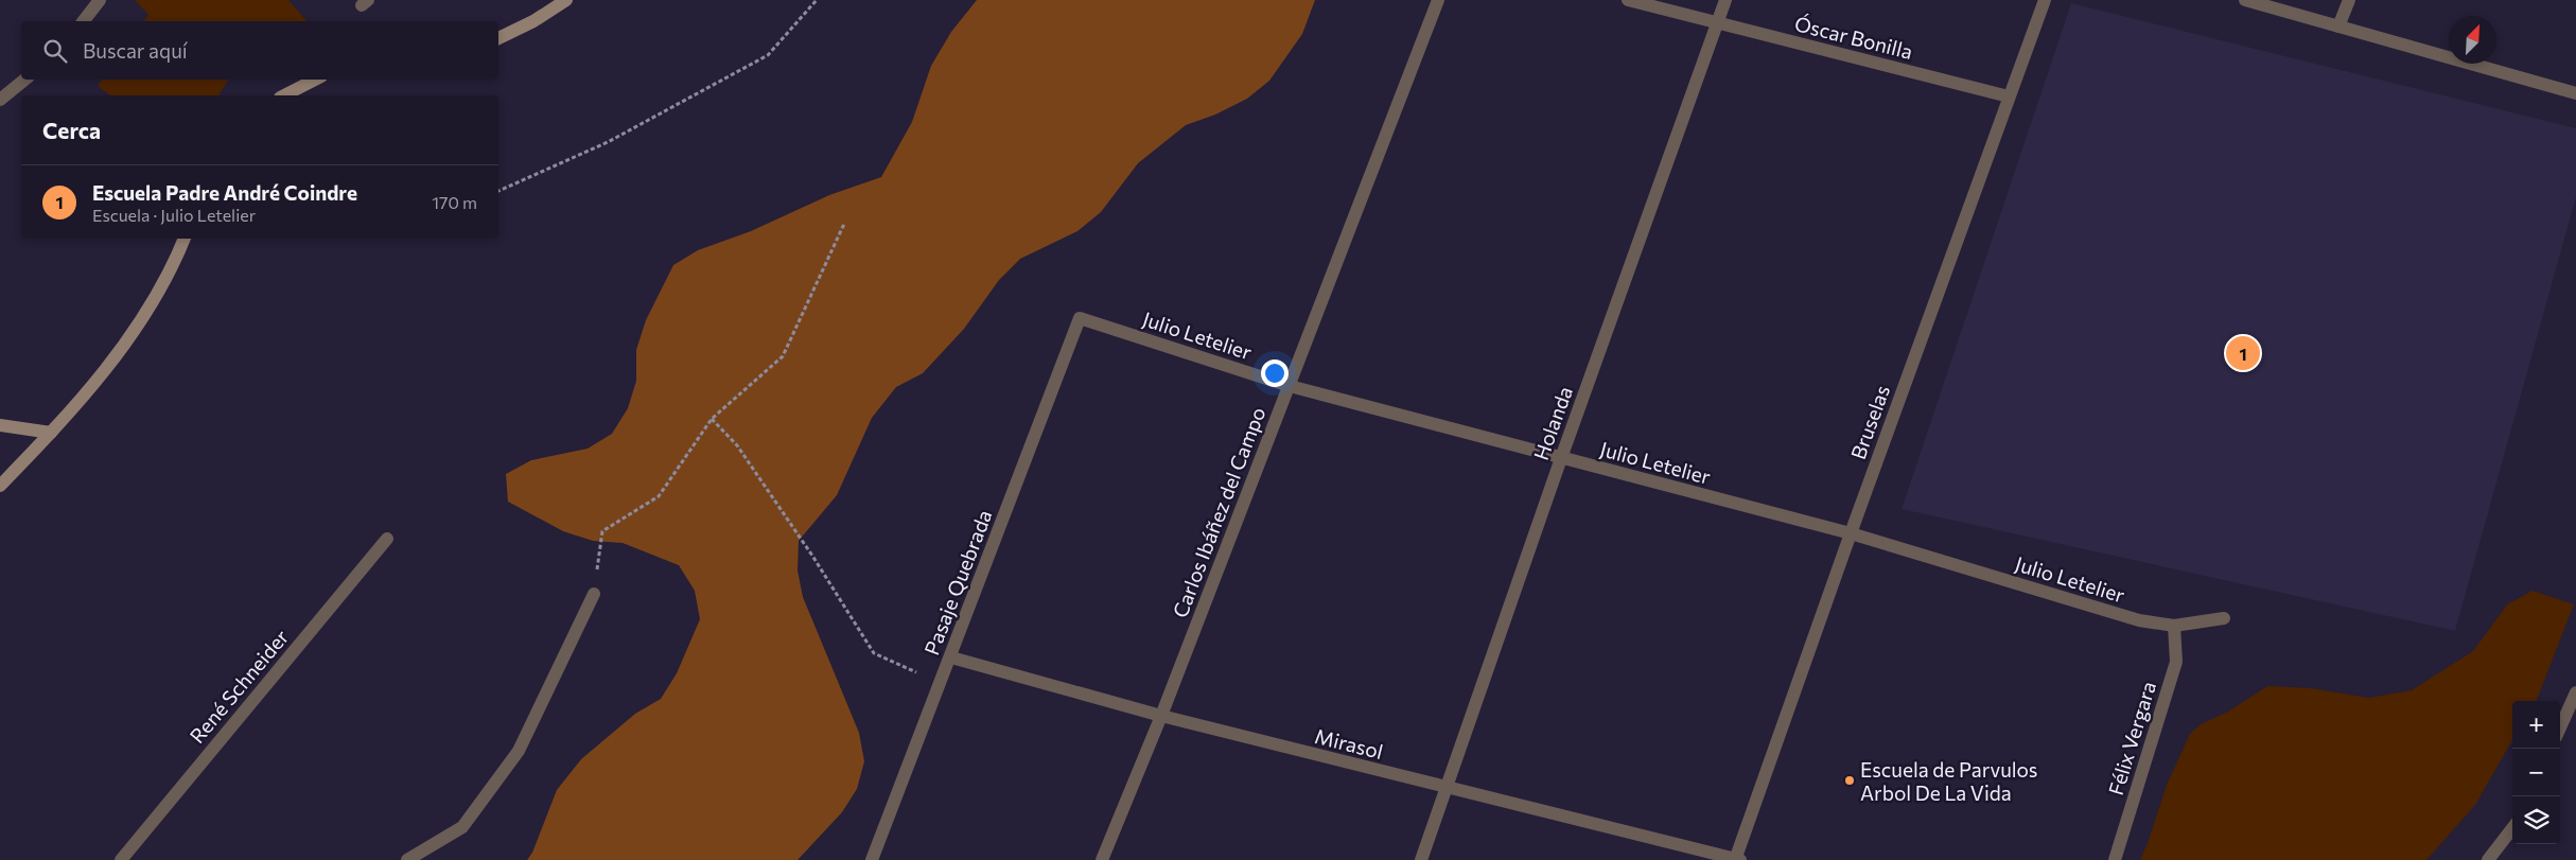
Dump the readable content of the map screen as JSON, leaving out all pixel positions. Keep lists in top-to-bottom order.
{
  "streets": {
    "street": [
      "Óscar Bonilla",
      "Julio Letelier",
      "Bruselas",
      "Holanda",
      "Carlos Ibáñez del Campo",
      "Pasaje Quebrada",
      "René Schneider",
      "Félix Vergara",
      "Mirasol"
    ]
  },
  "crossings": [
    ["Óscar Bonilla", "Bruselas"],
    ["Óscar Bonilla", "Holanda"],
    ["Julio Letelier", "Bruselas"],
    ["Julio Letelier", "Holanda"],
    ["Julio Letelier", "Carlos Ibáñez del Campo"],
    ["Julio Letelier", "Pasaje Quebrada"],
    ["Julio Letelier", "Félix Vergara"],
    ["Bruselas", "Mirasol"],
    ["Holanda", "Mirasol"],
    ["Carlos Ibáñez del Campo", "Mirasol"],
    ["Pasaje Quebrada", "Mirasol"]
  ],
  "places": ["Escuela de Parvulos Arbol De La Vida"],
  "north": "top right",
  "page": {
    "search": "Buscar aquí",
    "heading": "Cerca",
    "list": [
      {
        "mark": "1",
        "name": "Escuela Padre André Coindre",
        "note": "Escuela · Julio Letelier",
        "value": "170 m"
      }
    ],
    "pins": "1",
    "map_buttons": ["+", "−"]
  }
}
